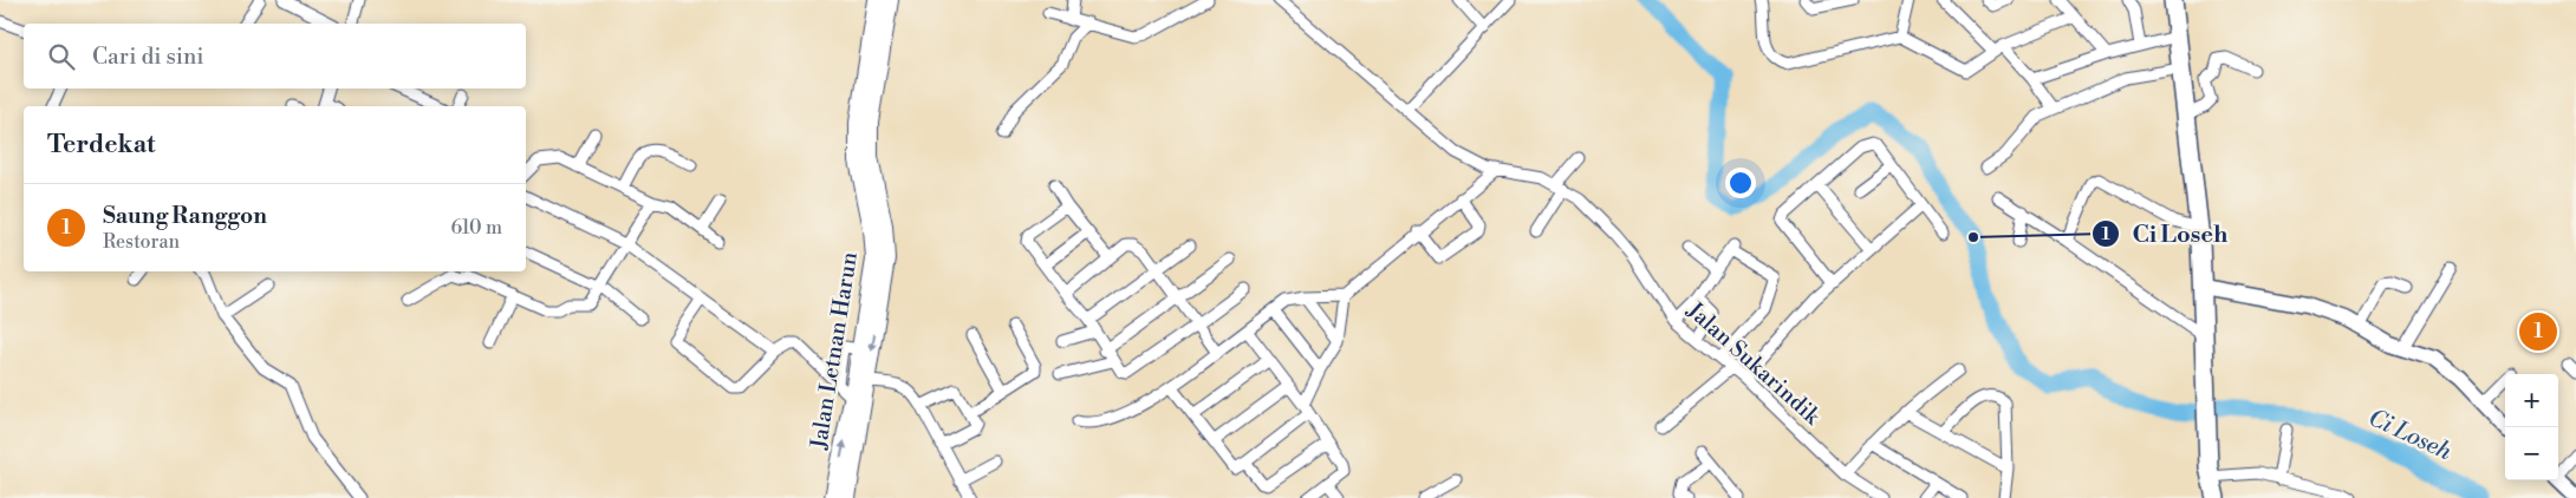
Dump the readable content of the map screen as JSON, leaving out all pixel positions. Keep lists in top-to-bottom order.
{
  "streets": {
    "main road": ["Jalan Letnan Harun"],
    "street": ["Jalan Sukarindik"]
  },
  "water": ["Ci Loseh"],
  "places": ["Ci Loseh"],
  "page": {
    "search": "Cari di sini",
    "heading": "Terdekat",
    "list": [
      {
        "mark": "1",
        "name": "Saung Ranggon",
        "note": "Restoran",
        "value": "610 m"
      }
    ],
    "pins": "1",
    "map_buttons": ["+", "−"]
  }
}
